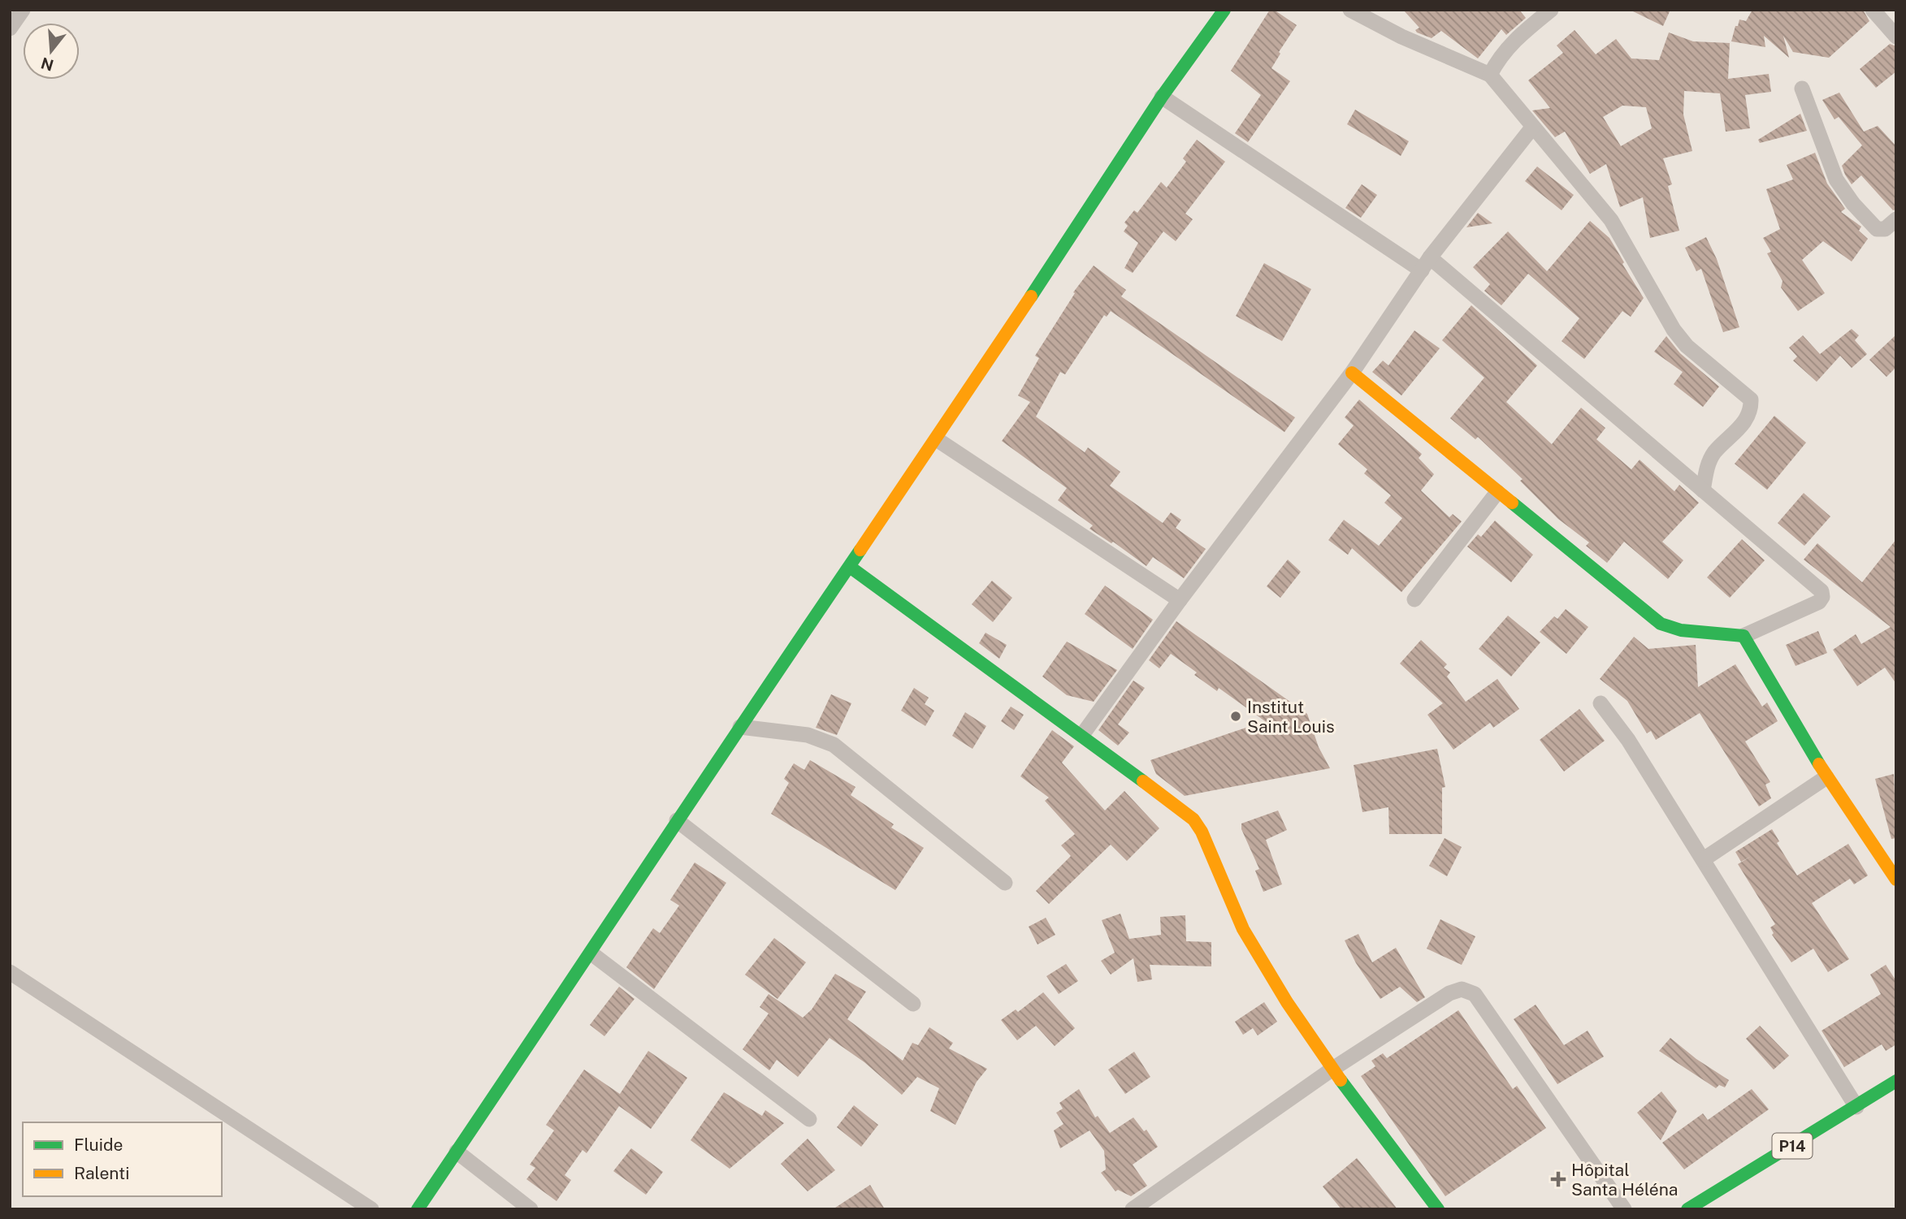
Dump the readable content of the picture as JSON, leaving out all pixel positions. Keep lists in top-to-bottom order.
{
  "streets": {
    "main road": ["P14"]
  },
  "places": {
    "other": ["Institut Saint Louis"],
    "health": ["Hôpital Santa Héléna"]
  },
  "legend": ["Fluide", "Ralenti"],
  "north": "bottom"
}
